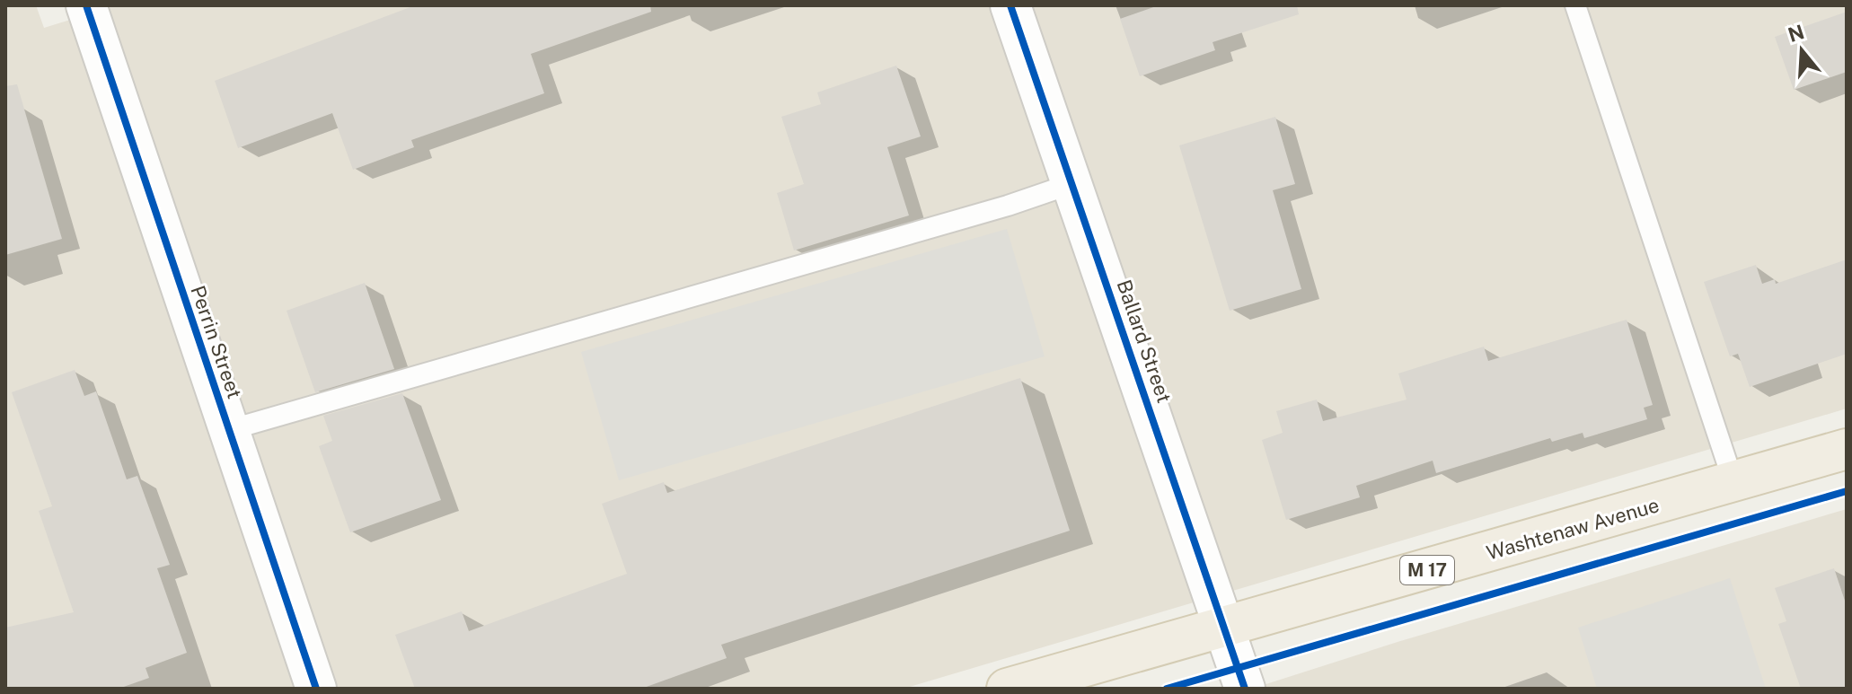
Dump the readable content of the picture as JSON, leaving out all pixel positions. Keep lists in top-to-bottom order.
{
  "streets": {
    "main road": ["Washtenaw Avenue", "M 17"],
    "street": ["Ballard Street", "Perrin Street"]
  },
  "crossings": [
    ["Ballard Street", "Washtenaw Avenue"]
  ],
  "north": "top"
}
